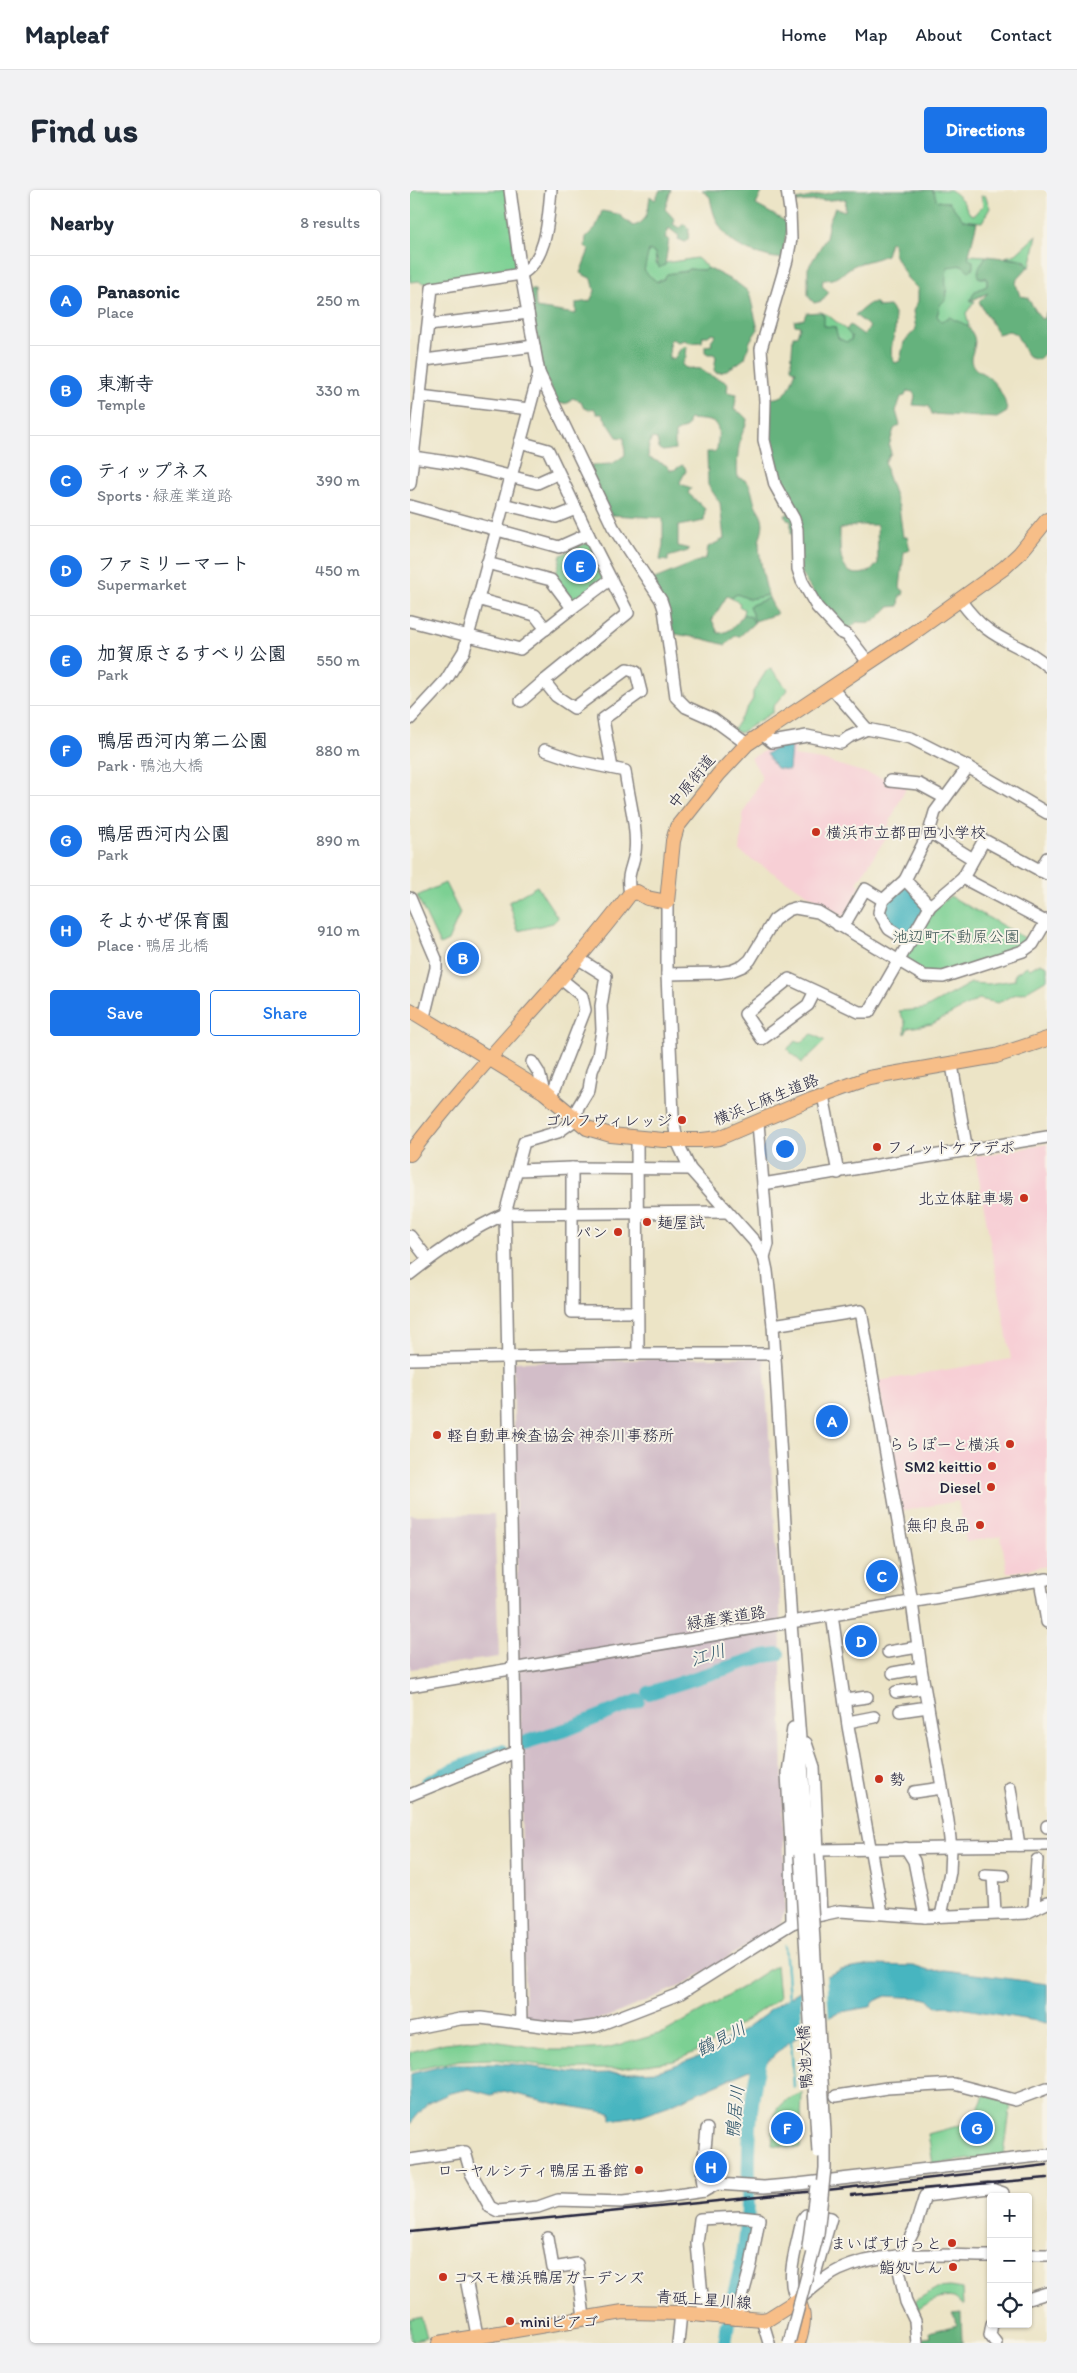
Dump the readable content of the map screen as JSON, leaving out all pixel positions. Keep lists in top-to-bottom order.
{
  "streets": {
    "main road": ["中原街道", "横浜上麻生道路", "青砥上星川線"],
    "street": ["緑産業道路", "鴨池大橋"]
  },
  "water": ["江川", "鶴見川", "鴨居川"],
  "parks": ["池辺町不動原公園"],
  "places": [
    "横浜市立都田西小学校",
    "ゴルフヴィレッジ",
    "フィットケアデポ",
    "北立体駐車場",
    "麺屋試",
    "パン",
    "軽自動車検査協会 神奈川事務所",
    "ららぽーと横浜",
    "SM2 keittio",
    "Diesel",
    "無印良品",
    "勢",
    "ローヤルシティ鴨居五番館",
    "まいばすけっと",
    "鮨処しん",
    "コスモ横浜鴨居ガーデンズ",
    "miniピアゴ"
  ],
  "page": {
    "header": "Mapleaf",
    "nav": [
      "Home",
      "Map",
      "About",
      "Contact"
    ],
    "buttons": [
      "Directions",
      ["Save", "Share"]
    ],
    "title": "Find us",
    "heading": ["Nearby", "8 results"],
    "list": [
      {
        "mark": "A",
        "name": "Panasonic",
        "note": "Place",
        "value": "250 m"
      },
      {
        "mark": "B",
        "name": "東漸寺",
        "note": "Temple",
        "value": "330 m"
      },
      {
        "mark": "C",
        "name": "ティップネス",
        "note": "Sports · 緑産業道路",
        "value": "390 m"
      },
      {
        "mark": "D",
        "name": "ファミリーマート",
        "note": "Supermarket",
        "value": "450 m"
      },
      {
        "mark": "E",
        "name": "加賀原さるすべり公園",
        "note": "Park",
        "value": "550 m"
      },
      {
        "mark": "F",
        "name": "鴨居西河内第二公園",
        "note": "Park · 鴨池大橋",
        "value": "880 m"
      },
      {
        "mark": "G",
        "name": "鴨居西河内公園",
        "note": "Park",
        "value": "890 m"
      },
      {
        "mark": "H",
        "name": "そよかぜ保育園",
        "note": "Place · 鴨居北橋",
        "value": "910 m"
      }
    ],
    "pins": [
      "E",
      "B",
      "A",
      "C",
      "D",
      "F",
      "G",
      "H"
    ],
    "map_buttons": ["+", "−"]
  }
}
